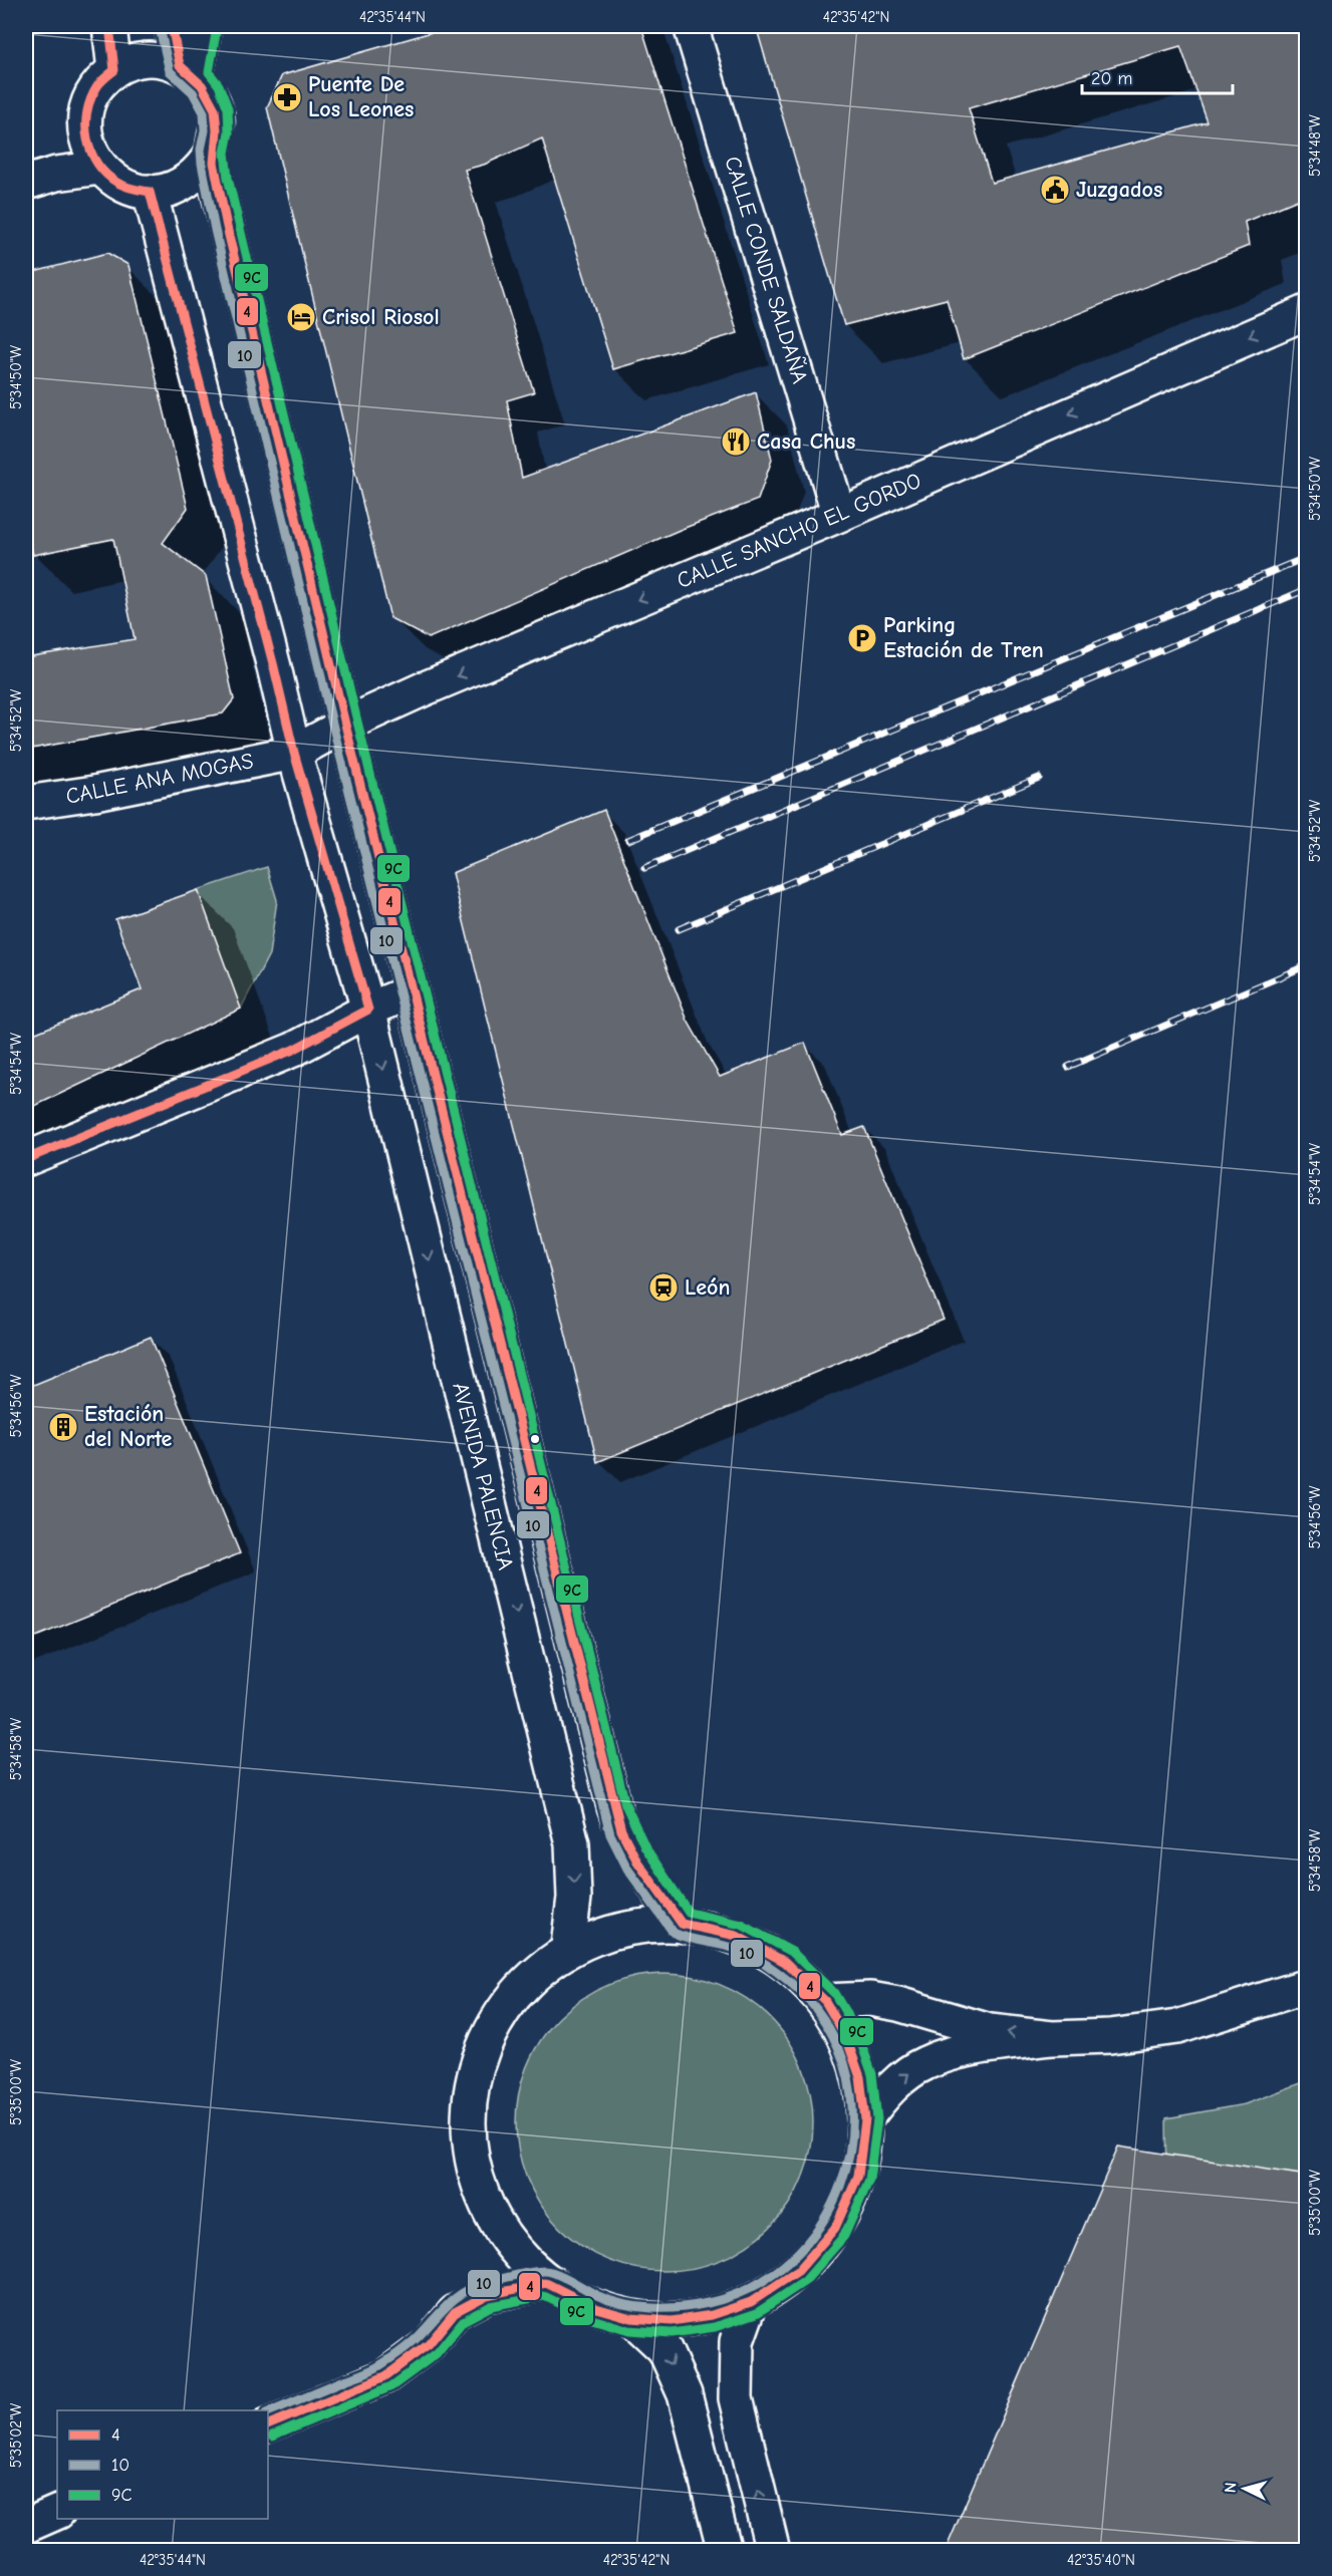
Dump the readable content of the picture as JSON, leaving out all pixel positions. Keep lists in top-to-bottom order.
{
  "streets": {
    "main road": [
      "CALLE CONDE SALDAÑA",
      "CALLE SANCHO EL GORDO",
      "CALLE ANA MOGAS",
      "AVENIDA PALENCIA"
    ]
  },
  "crossings": [
    ["CALLE CONDE SALDAÑA", "CALLE SANCHO EL GORDO"],
    ["CALLE SANCHO EL GORDO", "CALLE ANA MOGAS"],
    ["CALLE SANCHO EL GORDO", "AVENIDA PALENCIA"],
    ["CALLE ANA MOGAS", "AVENIDA PALENCIA"]
  ],
  "one_way": ["CALLE SANCHO EL GORDO"],
  "places": {
    "pharmacy": ["Puente De Los Leones"],
    "public building": ["Juzgados"],
    "hotel": ["Crisol Riosol"],
    "restaurant": ["Casa Chus"],
    "parking": ["Parking Estación de Tren"],
    "station": ["León"],
    "building": ["Estación del Norte"]
  },
  "lines": ["transit line 4", "transit line 10", "transit line 9C"],
  "legend": ["4", "10", "9C"],
  "scale_bar": "20 m",
  "north": "left",
  "coordinates": [
    "42°35'44\"N",
    "42°35'42\"N",
    "5°34'48\"W",
    "5°34'50\"W",
    "5°34'52\"W",
    "5°34'54\"W",
    "5°34'56\"W",
    "5°34'58\"W",
    "5°35'00\"W",
    "5°35'02\"W",
    "42°35'40\"N"
  ]
}
